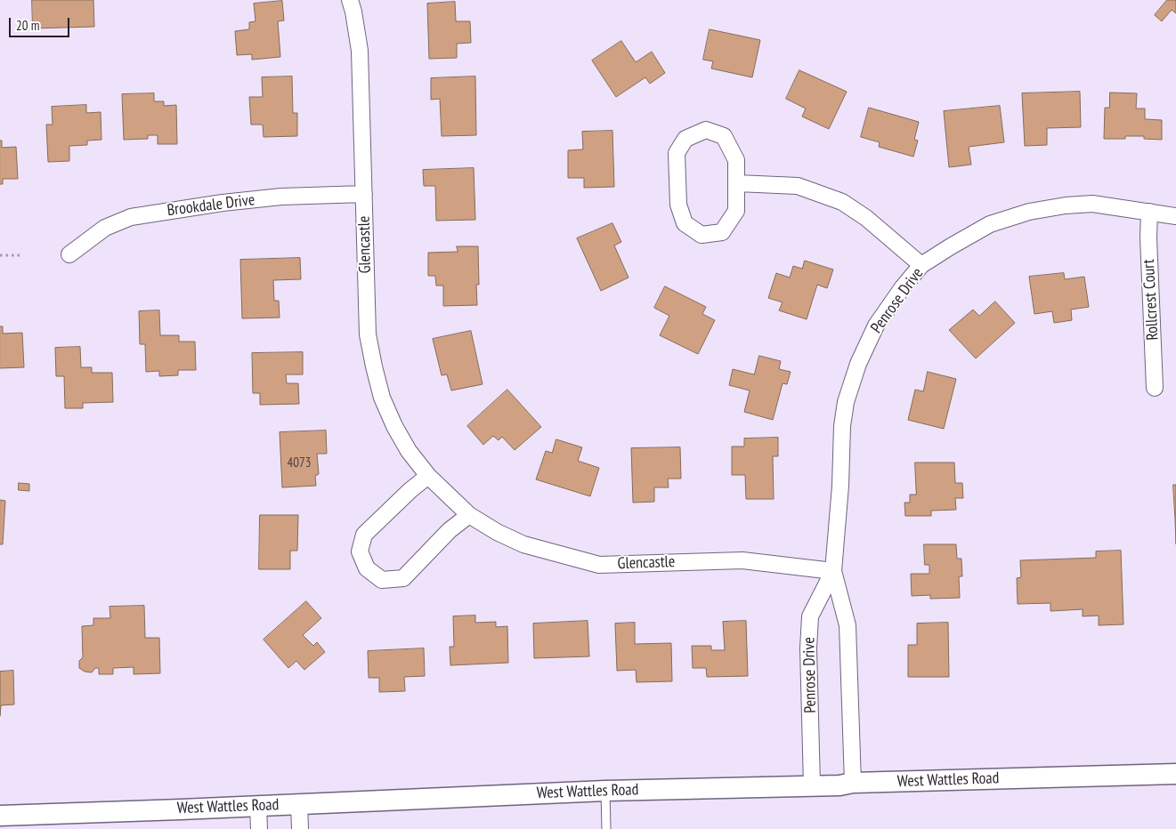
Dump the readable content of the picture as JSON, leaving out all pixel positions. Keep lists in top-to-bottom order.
{
  "streets": {
    "street": [
      "Brookdale Drive",
      "Glencastle",
      "Rollcrest Court",
      "Penrose Drive",
      "West Wattles Road"
    ]
  },
  "crossings": [
    ["Brookdale Drive", "Glencastle"],
    ["Glencastle", "Penrose Drive"],
    ["Rollcrest Court", "Penrose Drive"],
    ["Penrose Drive", "West Wattles Road"]
  ],
  "house_numbers": ["4073"],
  "scale_bar": "20 m"
}
